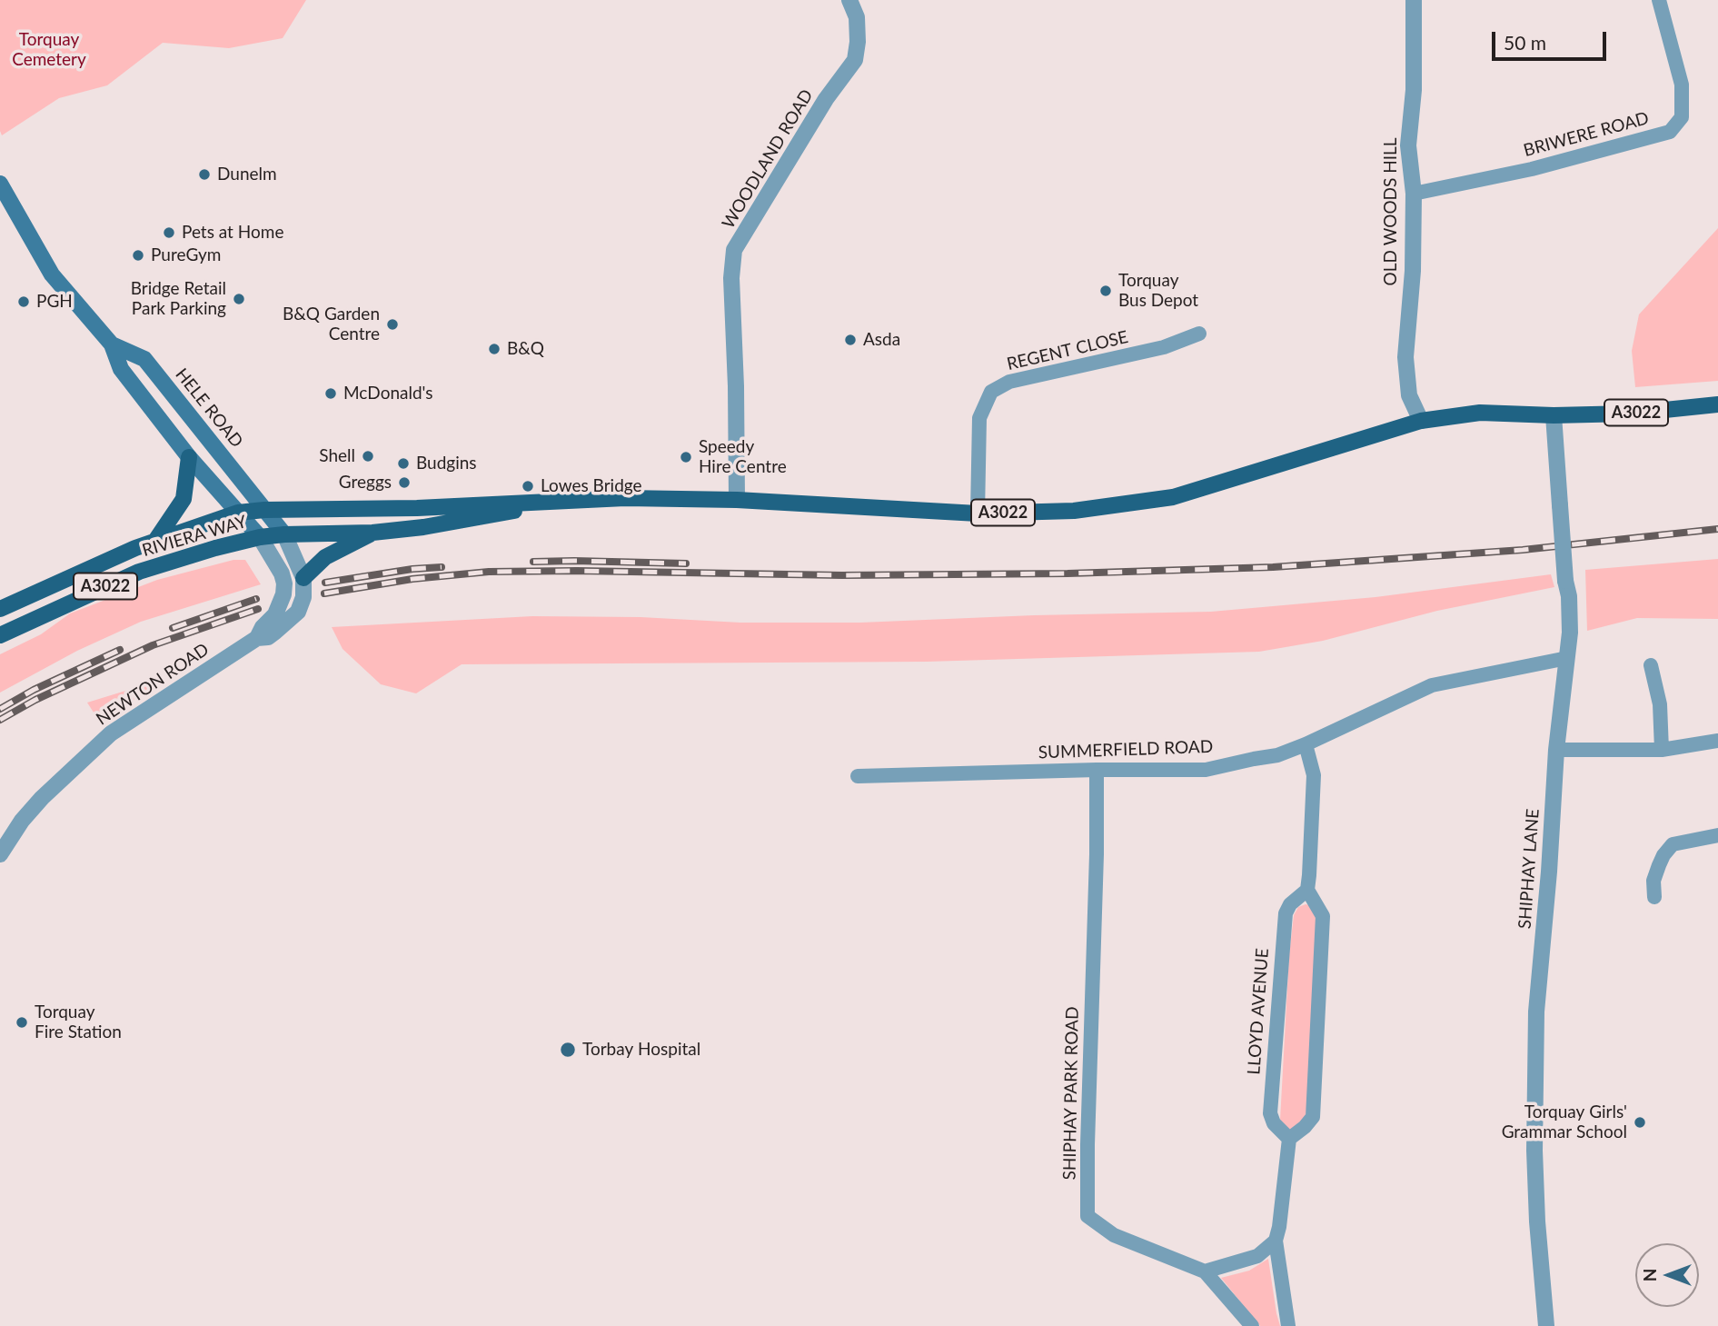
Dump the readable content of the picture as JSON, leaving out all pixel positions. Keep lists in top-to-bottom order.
{
  "streets": {
    "main road": ["HELE ROAD", "A3022", "RIVIERA WAY"],
    "street": [
      "BRIWERE ROAD",
      "WOODLAND ROAD",
      "OLD WOODS HILL",
      "REGENT CLOSE",
      "NEWTON ROAD",
      "SUMMERFIELD ROAD",
      "SHIPHAY LANE",
      "LLOYD AVENUE",
      "SHIPHAY PARK ROAD"
    ]
  },
  "crossings": [
    ["BRIWERE ROAD", "OLD WOODS HILL"],
    ["WOODLAND ROAD", "A3022"],
    ["OLD WOODS HILL", "A3022"],
    ["REGENT CLOSE", "A3022"],
    ["HELE ROAD", "A3022"],
    ["HELE ROAD", "RIVIERA WAY"],
    ["HELE ROAD", "NEWTON ROAD"],
    ["A3022", "RIVIERA WAY"],
    ["A3022", "NEWTON ROAD"],
    ["A3022", "SHIPHAY LANE"],
    ["RIVIERA WAY", "NEWTON ROAD"],
    ["SUMMERFIELD ROAD", "SHIPHAY LANE"],
    ["SUMMERFIELD ROAD", "SHIPHAY PARK ROAD"]
  ],
  "parks": ["Torquay Cemetery"],
  "places": [
    "Dunelm",
    "Pets at Home",
    "PureGym",
    "Torquay Bus Depot",
    "Bridge Retail Park Parking",
    "PGH",
    "B&Q Garden Centre",
    "Asda",
    "B&Q",
    "McDonald's",
    "Shell",
    "Speedy Hire Centre",
    "Budgins",
    "Greggs",
    "Lowes Bridge",
    "Torquay Fire Station",
    "Torbay Hospital",
    "Torquay Girls' Grammar School"
  ],
  "scale_bar": "50 m",
  "north": "left"
}
